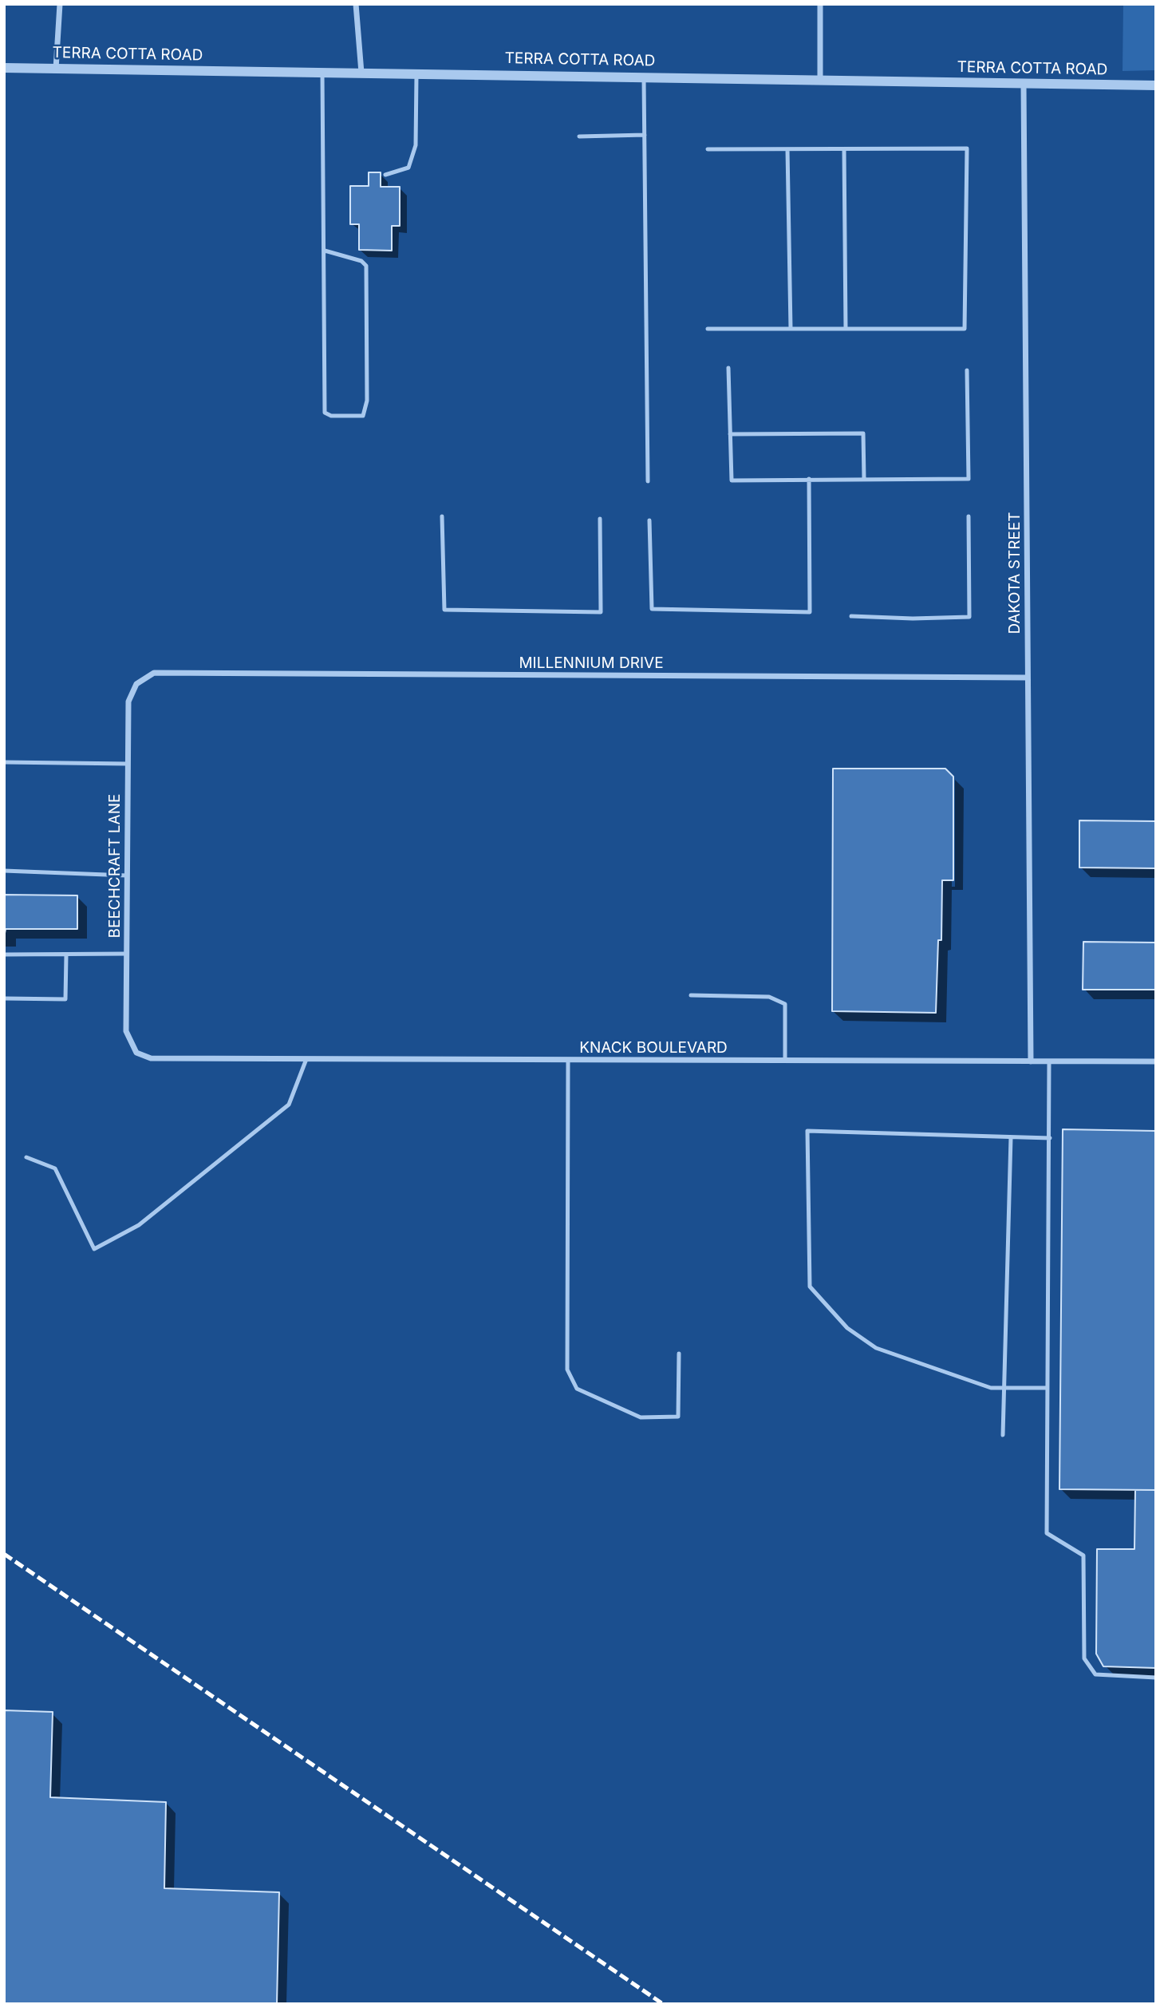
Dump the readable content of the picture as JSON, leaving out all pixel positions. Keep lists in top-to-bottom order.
{
  "streets": {
    "street": [
      "TERRA COTTA ROAD",
      "DAKOTA STREET",
      "MILLENNIUM DRIVE",
      "BEECHCRAFT LANE",
      "KNACK BOULEVARD"
    ]
  },
  "crossings": [
    ["TERRA COTTA ROAD", "DAKOTA STREET"],
    ["DAKOTA STREET", "MILLENNIUM DRIVE"],
    ["DAKOTA STREET", "KNACK BOULEVARD"],
    ["MILLENNIUM DRIVE", "BEECHCRAFT LANE"],
    ["BEECHCRAFT LANE", "KNACK BOULEVARD"]
  ]
}
